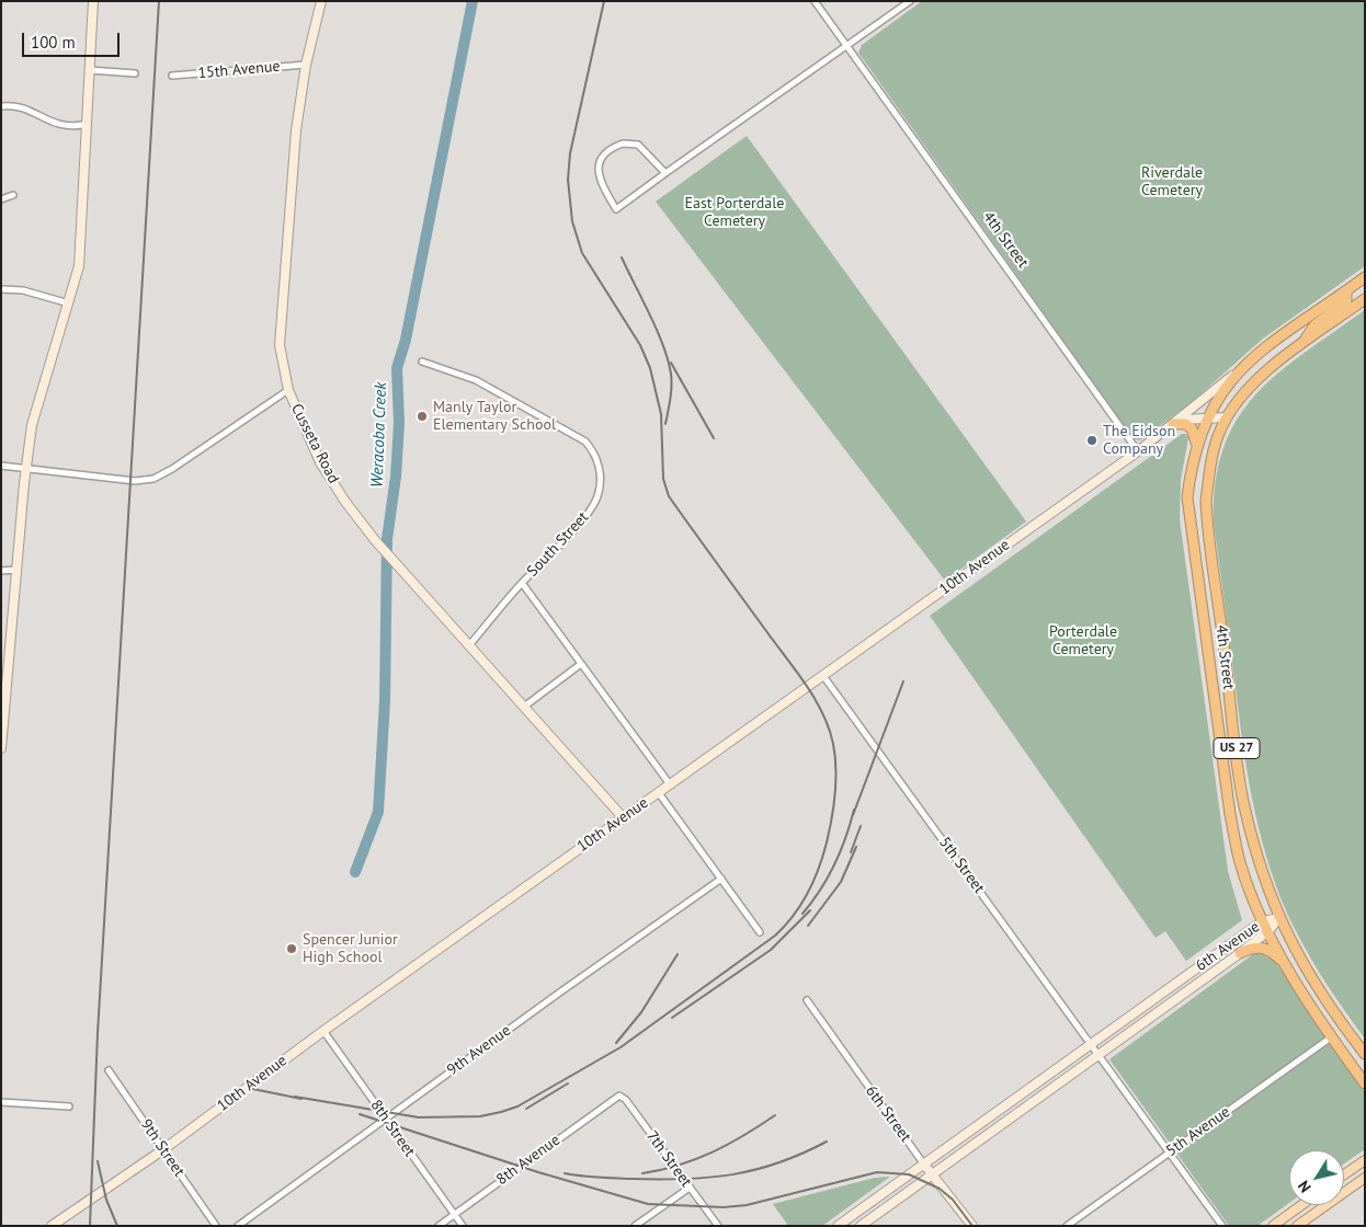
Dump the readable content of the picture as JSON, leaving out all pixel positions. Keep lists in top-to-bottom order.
{
  "streets": {
    "highway": ["4th Street", "US 27"],
    "main road": [
      "Cusseta Road",
      "10th Avenue",
      "6th Avenue",
      "6th Street"
    ],
    "street": [
      "15th Avenue",
      "South Street",
      "5th Street",
      "9th Avenue",
      "8th Street",
      "5th Avenue",
      "9th Street",
      "7th Street",
      "8th Avenue"
    ]
  },
  "crossings": [
    ["15th Avenue", "Cusseta Road"],
    ["4th Street", "10th Avenue"],
    ["4th Street", "6th Avenue"],
    ["4th Street", "5th Avenue"],
    ["Cusseta Road", "10th Avenue"],
    ["South Street", "10th Avenue"],
    ["10th Avenue", "5th Street"],
    ["10th Avenue", "8th Street"],
    ["10th Avenue", "9th Street"],
    ["5th Street", "6th Avenue"],
    ["5th Street", "5th Avenue"],
    ["6th Avenue", "6th Street"],
    ["9th Avenue", "8th Street"],
    ["8th Street", "8th Avenue"],
    ["7th Street", "8th Avenue"]
  ],
  "water": ["Weracoba Creek"],
  "parks": ["Riverdale Cemetery", "East Porterdale Cemetery", "Porterdale Cemetery"],
  "places": ["Manly Taylor Elementary School", "The Eidson Company", "Spencer Junior High School"],
  "scale_bar": "100 m",
  "north": "bottom left"
}
